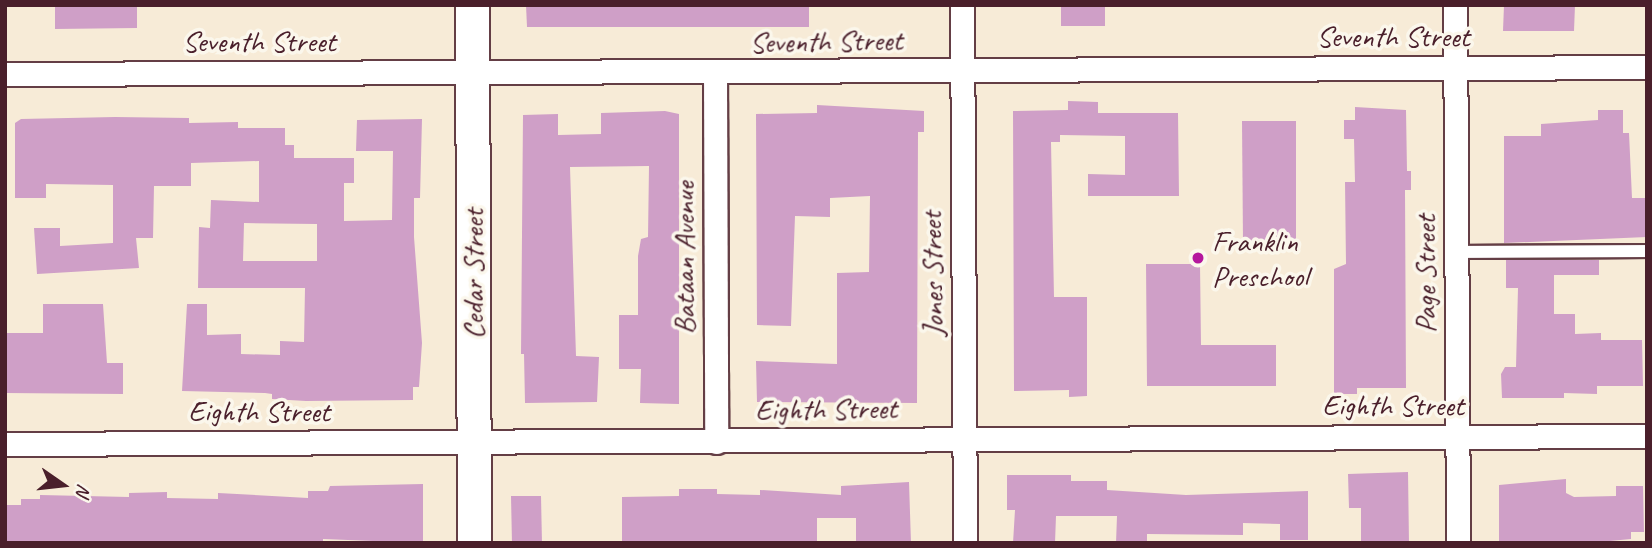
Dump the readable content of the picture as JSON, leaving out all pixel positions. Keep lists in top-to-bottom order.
{
  "streets": {
    "street": [
      "Seventh Street",
      "Bataan Avenue",
      "Cedar Street",
      "Jones Street",
      "Page Street",
      "Eighth Street"
    ]
  },
  "crossings": [
    ["Seventh Street", "Bataan Avenue"],
    ["Seventh Street", "Cedar Street"],
    ["Seventh Street", "Jones Street"],
    ["Seventh Street", "Page Street"],
    ["Bataan Avenue", "Eighth Street"],
    ["Cedar Street", "Eighth Street"],
    ["Jones Street", "Eighth Street"],
    ["Page Street", "Eighth Street"]
  ],
  "places": ["Franklin Preschool"],
  "north": "right"
}
